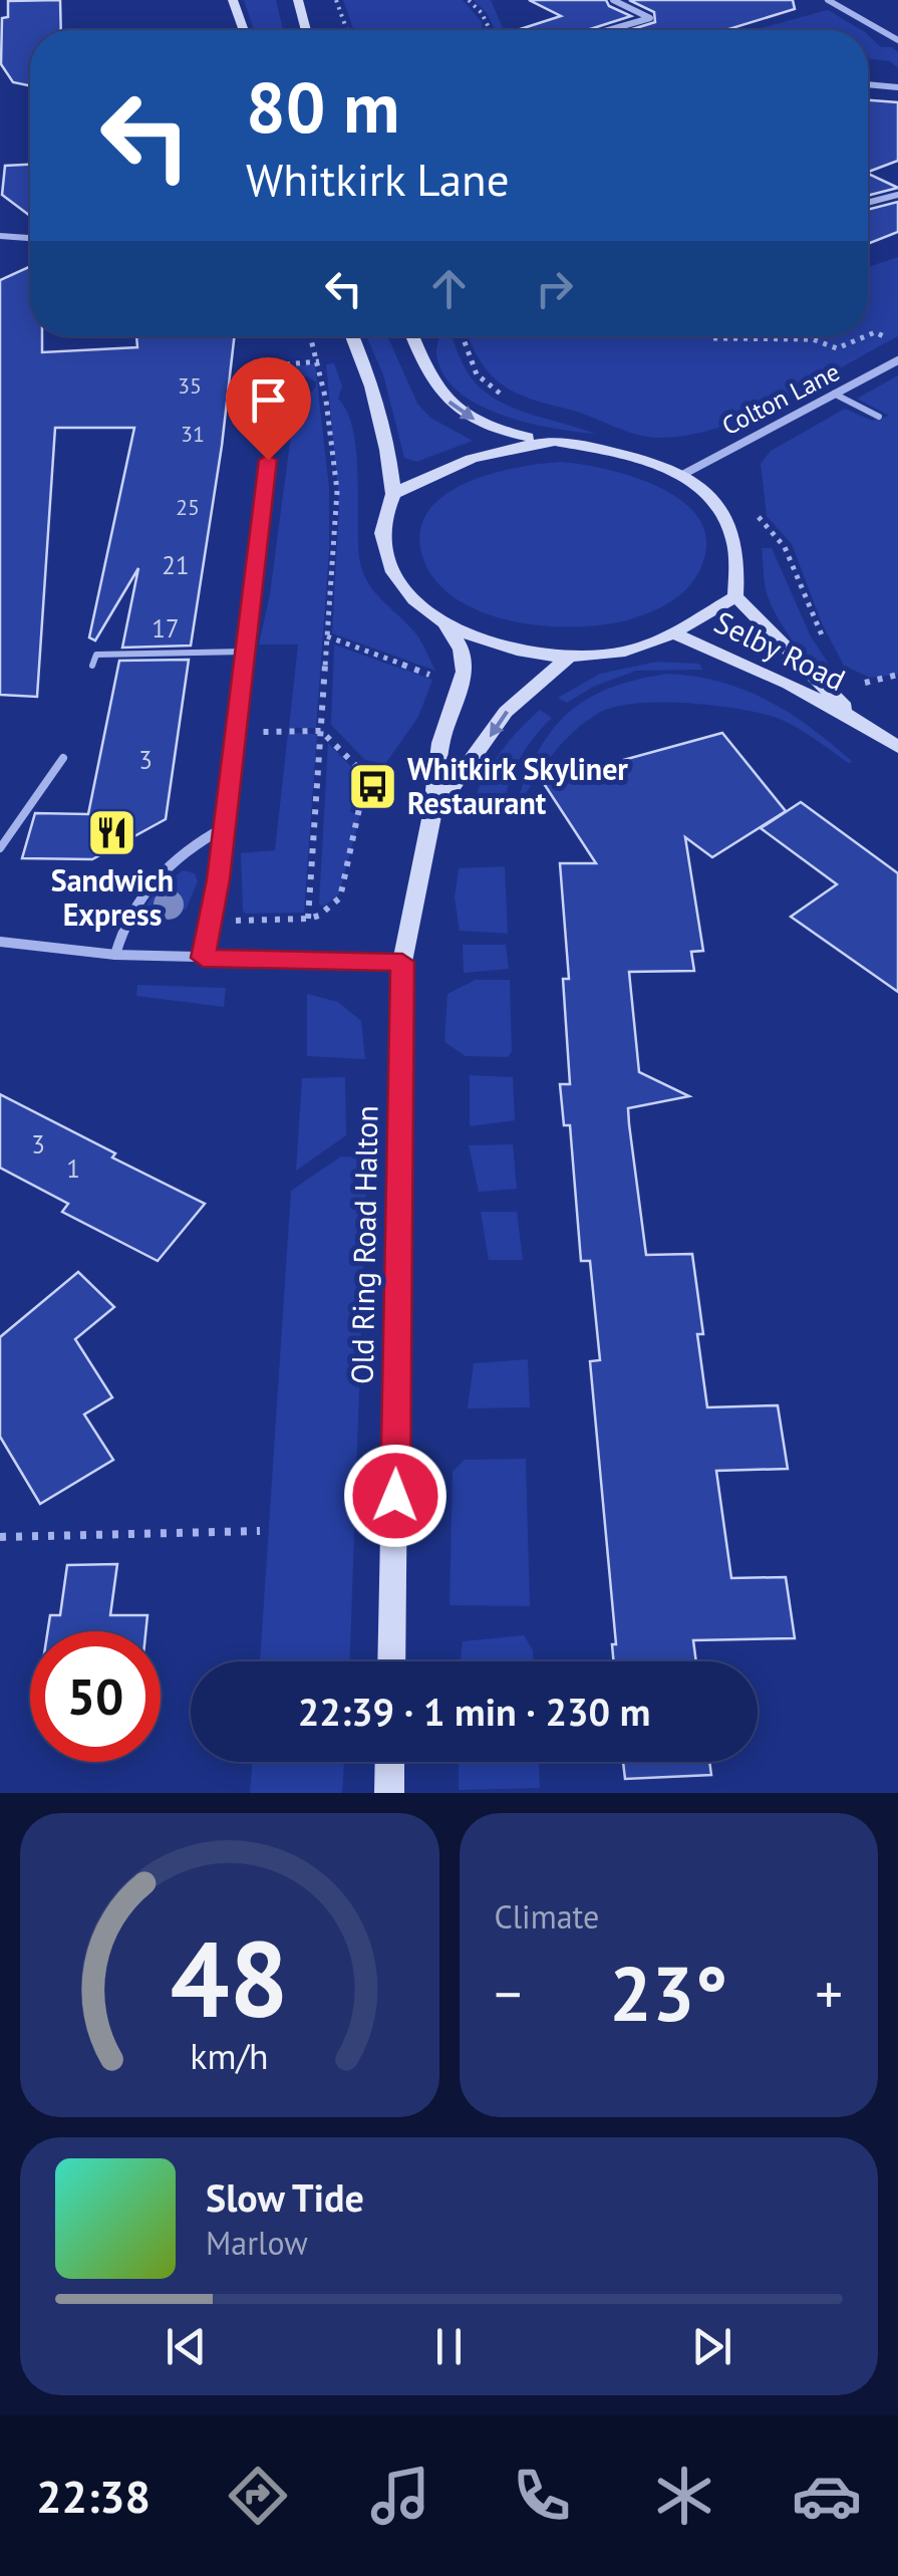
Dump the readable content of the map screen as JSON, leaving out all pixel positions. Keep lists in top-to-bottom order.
{
  "streets": {
    "main road": ["Selby Road", "Old Ring Road Halton"],
    "street": ["Colton Lane"]
  },
  "crossings": [
    ["Colton Lane", "Selby Road"],
    ["Colton Lane", "Old Ring Road Halton"],
    ["Selby Road", "Old Ring Road Halton"]
  ],
  "places": {
    "bus stop": ["Whitkirk Skyliner Restaurant"],
    "restaurant": ["Sandwich Express"]
  },
  "house_numbers": [
    "35",
    "31",
    "25",
    "21",
    "17",
    "3",
    "3",
    "1"
  ],
  "page": {
    "turn": ["80 m", "Whitkirk Lane"],
    "limit": "50",
    "trip": "22:39 · 1 min · 230 m",
    "tile": "Climate",
    "heat": ["−", "23°", "+"],
    "song": ["Slow Tide", "Marlow"],
    "tabs": "22:38",
    "gauge": ["48", "km/h"]
  }
}
